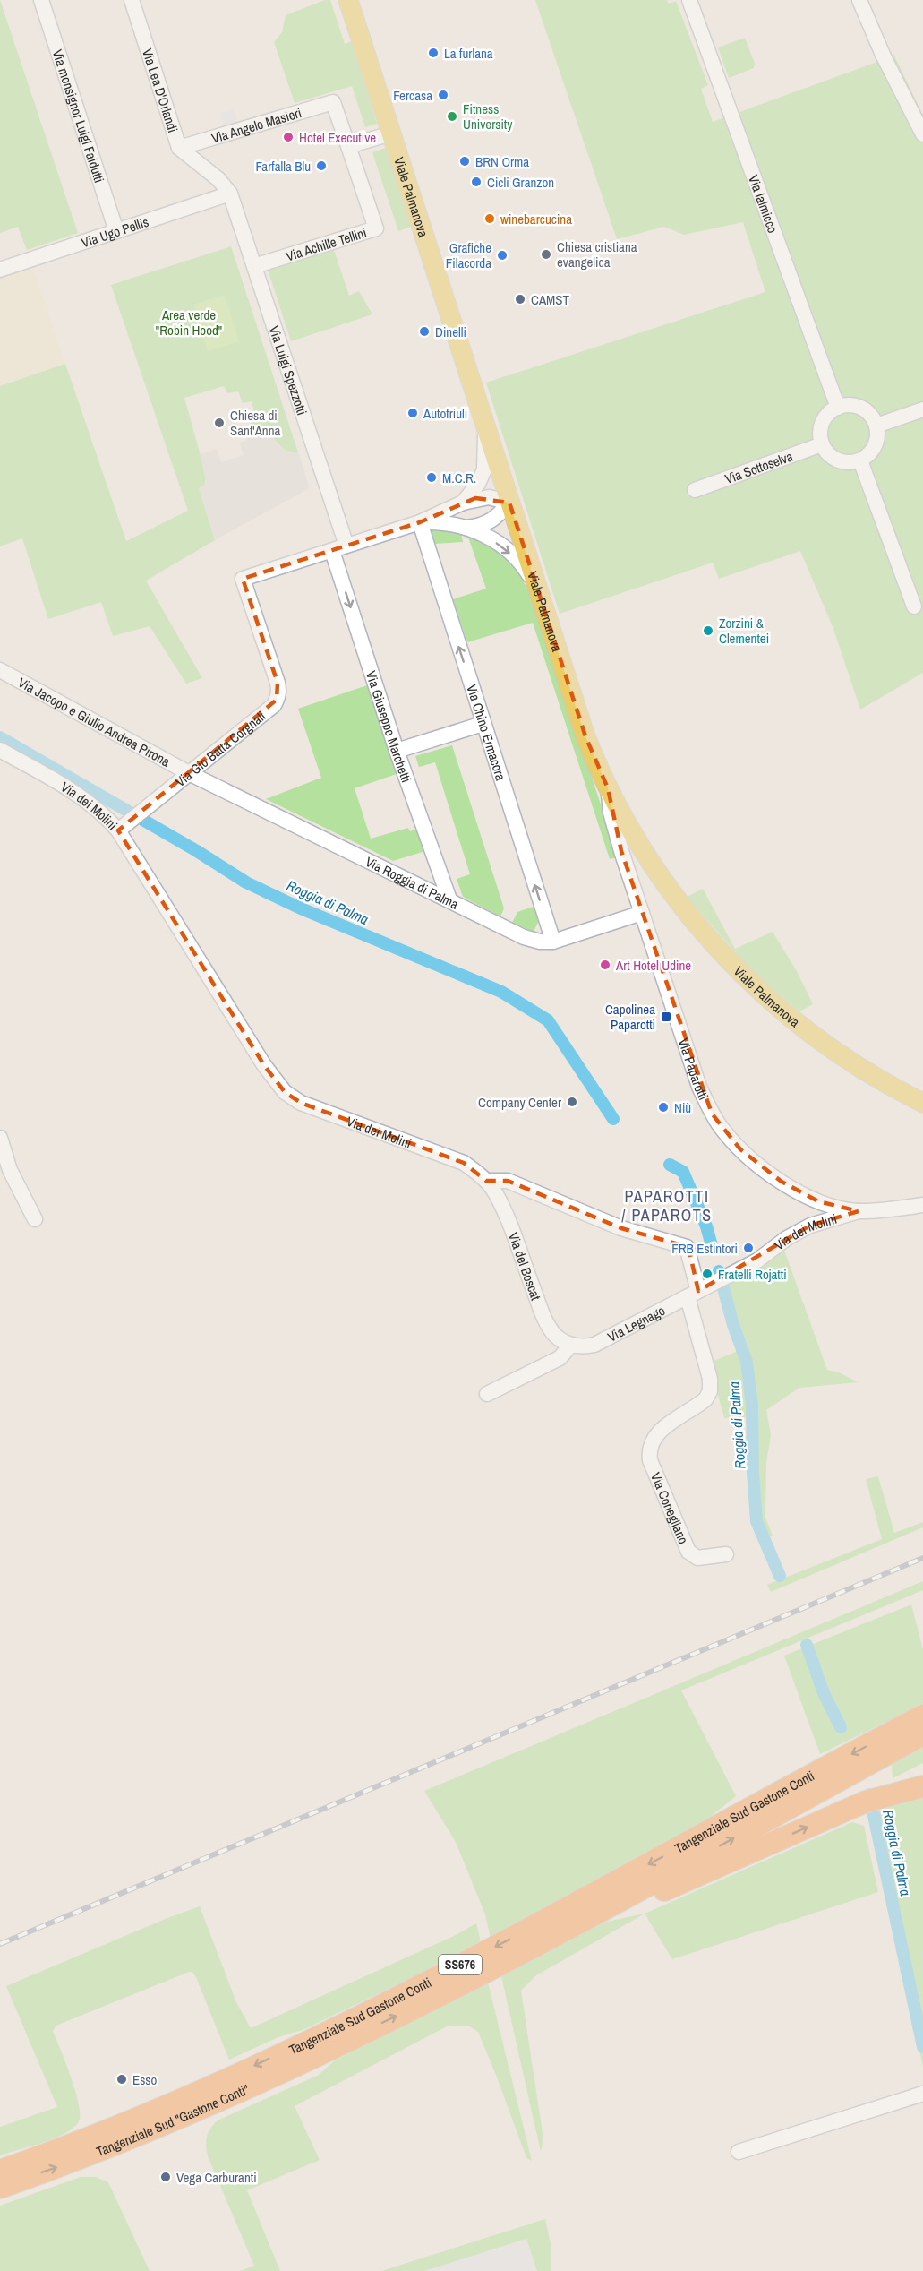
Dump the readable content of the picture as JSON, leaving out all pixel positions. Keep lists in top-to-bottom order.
{
  "streets": {
    "highway": ["Tangenziale Sud Gastone Conti", "SS676", "Tangenziale Sud \"Gastone Conti\""],
    "main road": ["Viale Palmanova"],
    "street": [
      "Via Lea D'Orlandi",
      "Via monsignor Luigi Faidutti",
      "Via Angelo Masieri",
      "Via Ialmicco",
      "Via Ugo Pellis",
      "Via Achille Tellini",
      "Via Luigi Spezzotti",
      "Via Sottoselva",
      "Via Jacopo e Giulio Andrea Pirona",
      "Via Giuseppe Marchetti",
      "Via Chino Ermacora",
      "Via Gio Batta Corgnali",
      "Via dei Molini",
      "Via Roggia di Palma",
      "Via Paparotti",
      "Via del Boscat",
      "Via Legnago",
      "Via Conegliano"
    ]
  },
  "crossings": [
    ["Via Lea D'Orlandi", "Via Angelo Masieri"],
    ["Via Lea D'Orlandi", "Via Ugo Pellis"],
    ["Via Lea D'Orlandi", "Via Luigi Spezzotti"],
    ["Via monsignor Luigi Faidutti", "Via Ugo Pellis"],
    ["Via Angelo Masieri", "Via Achille Tellini"],
    ["Viale Palmanova", "Via Gio Batta Corgnali"],
    ["Viale Palmanova", "Via Paparotti"],
    ["Via Ialmicco", "Via Sottoselva"],
    ["Via Ugo Pellis", "Via Luigi Spezzotti"],
    ["Via Achille Tellini", "Via Luigi Spezzotti"],
    ["Via Luigi Spezzotti", "Via Gio Batta Corgnali"],
    ["Via Jacopo e Giulio Andrea Pirona", "Via Gio Batta Corgnali"],
    ["Via Jacopo e Giulio Andrea Pirona", "Via Roggia di Palma"],
    ["Via Giuseppe Marchetti", "Via Gio Batta Corgnali"],
    ["Via Giuseppe Marchetti", "Via Roggia di Palma"],
    ["Via Chino Ermacora", "Via Gio Batta Corgnali"],
    ["Via Chino Ermacora", "Via Roggia di Palma"],
    ["Via Gio Batta Corgnali", "Via dei Molini"],
    ["Via Gio Batta Corgnali", "Via Roggia di Palma"],
    ["Via dei Molini", "Via Paparotti"],
    ["Via dei Molini", "Via del Boscat"],
    ["Via dei Molini", "Via Legnago"],
    ["Via dei Molini", "Via Conegliano"],
    ["Via Roggia di Palma", "Via Paparotti"],
    ["Via del Boscat", "Via Legnago"],
    ["Via Legnago", "Via Conegliano"],
    ["Tangenziale Sud Gastone Conti", "Tangenziale Sud \"Gastone Conti\""]
  ],
  "one_way": ["Via Giuseppe Marchetti", "Via Chino Ermacora", "Tangenziale Sud \"Gastone Conti\""],
  "districts": ["PAPAROTTI / PAPAROTS"],
  "water": ["Roggia di Palma"],
  "parks": ["Area verde \"Robin Hood\""],
  "places": {
    "other": [
      "La furlana",
      "Fercasa",
      "Fitness University",
      "Hotel Executive",
      "BRN Orma",
      "Farfalla Blu",
      "Cicli Granzon",
      "winebarcucina",
      "Chiesa cristiana evangelica",
      "Grafiche Filacorda",
      "CAMST",
      "Dinelli",
      "Autofriuli",
      "Chiesa di Sant'Anna",
      "M.C.R.",
      "Zorzini & Clementei",
      "Art Hotel Udine",
      "Company Center",
      "Niù",
      "FRB Estintori",
      "Fratelli Rojatti",
      "Esso",
      "Vega Carburanti"
    ],
    "transit": ["Capolinea Paparotti"]
  }
}
